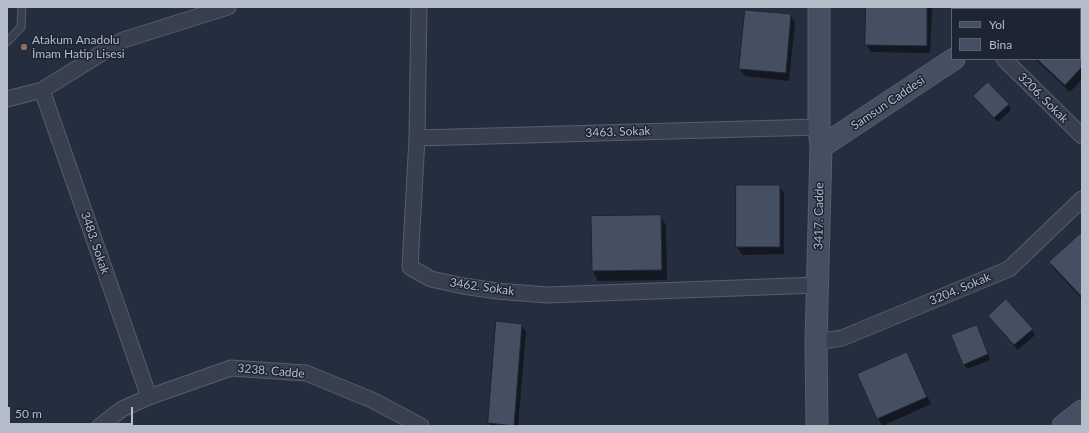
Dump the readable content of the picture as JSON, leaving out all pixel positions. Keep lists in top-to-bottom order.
{
  "streets": {
    "street": [
      "3206. Sokak",
      "Samsun Caddesi",
      "3463. Sokak",
      "3417. Cadde",
      "3483. Sokak",
      "3462. Sokak",
      "3204. Sokak",
      "3238. Cadde"
    ]
  },
  "crossings": [
    ["Samsun Caddesi", "3463. Sokak"],
    ["Samsun Caddesi", "3417. Cadde"],
    ["3463. Sokak", "3417. Cadde"],
    ["3463. Sokak", "3462. Sokak"],
    ["3417. Cadde", "3462. Sokak"],
    ["3417. Cadde", "3204. Sokak"],
    ["3483. Sokak", "3238. Cadde"]
  ],
  "places": ["Atakum Anadolu İmam Hatip Lisesi"],
  "legend": ["Yol", "Bina"],
  "scale_bar": "50 m"
}
